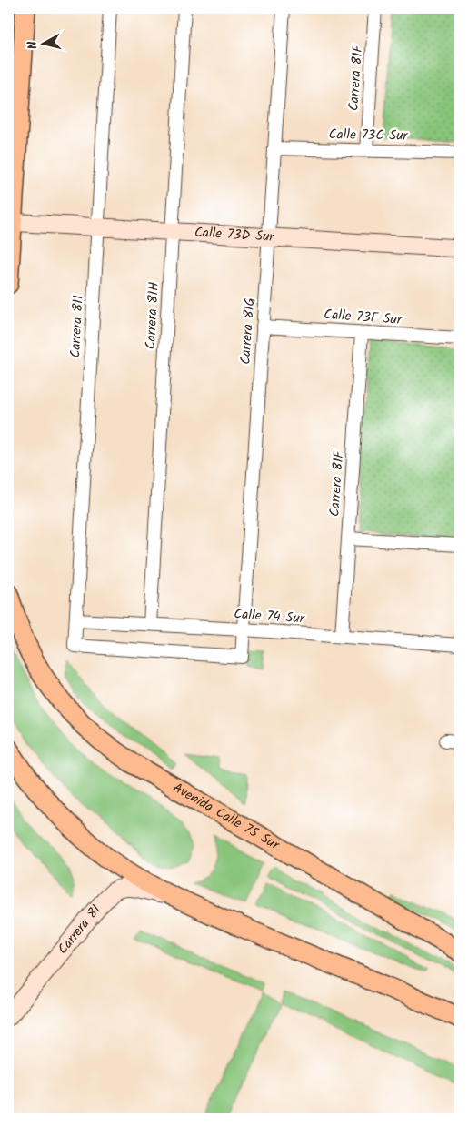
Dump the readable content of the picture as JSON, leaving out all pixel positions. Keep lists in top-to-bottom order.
{
  "streets": {
    "main road": ["Avenida Calle 75 Sur"],
    "street": [
      "Carrera 81F",
      "Calle 73C Sur",
      "Calle 73D Sur",
      "Carrera 81H",
      "Calle 73F Sur",
      "Carrera 81I",
      "Carrera 81G",
      "Calle 74 Sur",
      "Carrera 81"
    ]
  },
  "crossings": [
    ["Carrera 81F", "Calle 73C Sur"],
    ["Carrera 81F", "Calle 73F Sur"],
    ["Carrera 81F", "Calle 74 Sur"],
    ["Calle 73C Sur", "Carrera 81G"],
    ["Calle 73D Sur", "Carrera 81H"],
    ["Calle 73D Sur", "Carrera 81I"],
    ["Calle 73D Sur", "Carrera 81G"],
    ["Carrera 81H", "Calle 74 Sur"],
    ["Calle 73F Sur", "Carrera 81G"],
    ["Carrera 81I", "Carrera 81G"],
    ["Carrera 81I", "Calle 74 Sur"],
    ["Carrera 81G", "Calle 74 Sur"]
  ],
  "north": "left"
}
